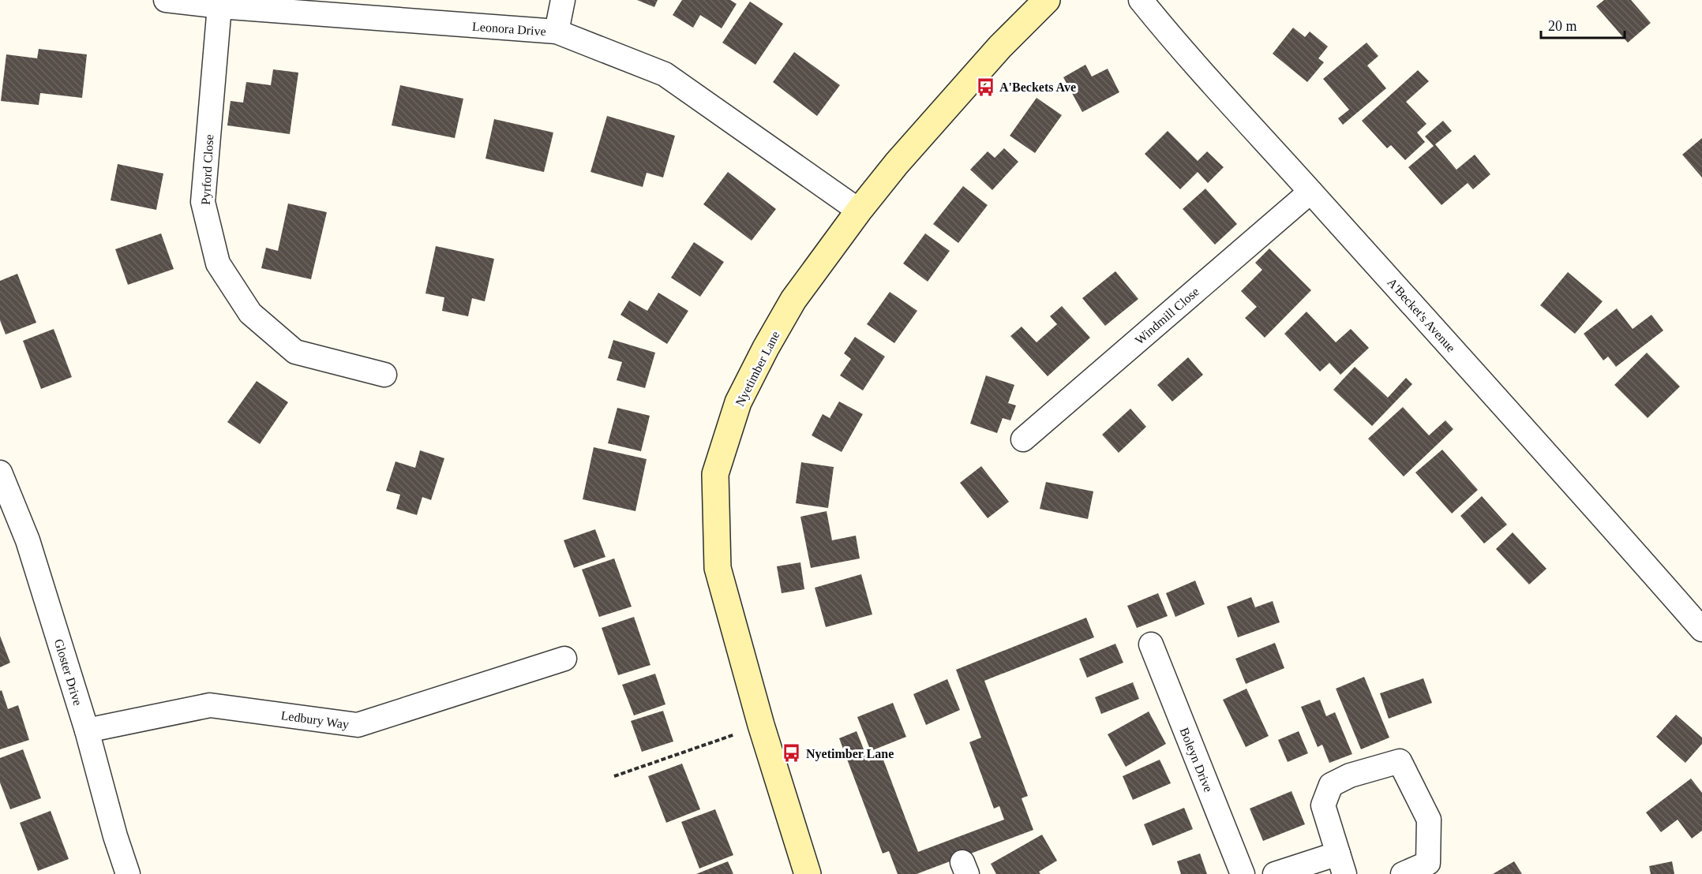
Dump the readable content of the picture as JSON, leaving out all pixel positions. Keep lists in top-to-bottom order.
{
  "streets": {
    "street": [
      "Leonora Drive",
      "Pyrford Close",
      "A'Becket's Avenue",
      "Windmill Close",
      "Nyetimber Lane",
      "Gloster Drive",
      "Ledbury Way",
      "Boleyn Drive"
    ]
  },
  "crossings": [
    ["Leonora Drive", "Pyrford Close"],
    ["Leonora Drive", "Nyetimber Lane"],
    ["A'Becket's Avenue", "Windmill Close"],
    ["Gloster Drive", "Ledbury Way"]
  ],
  "places": {
    "bus stop": ["A'Beckets Ave", "Nyetimber Lane"]
  },
  "scale_bar": "20 m"
}
